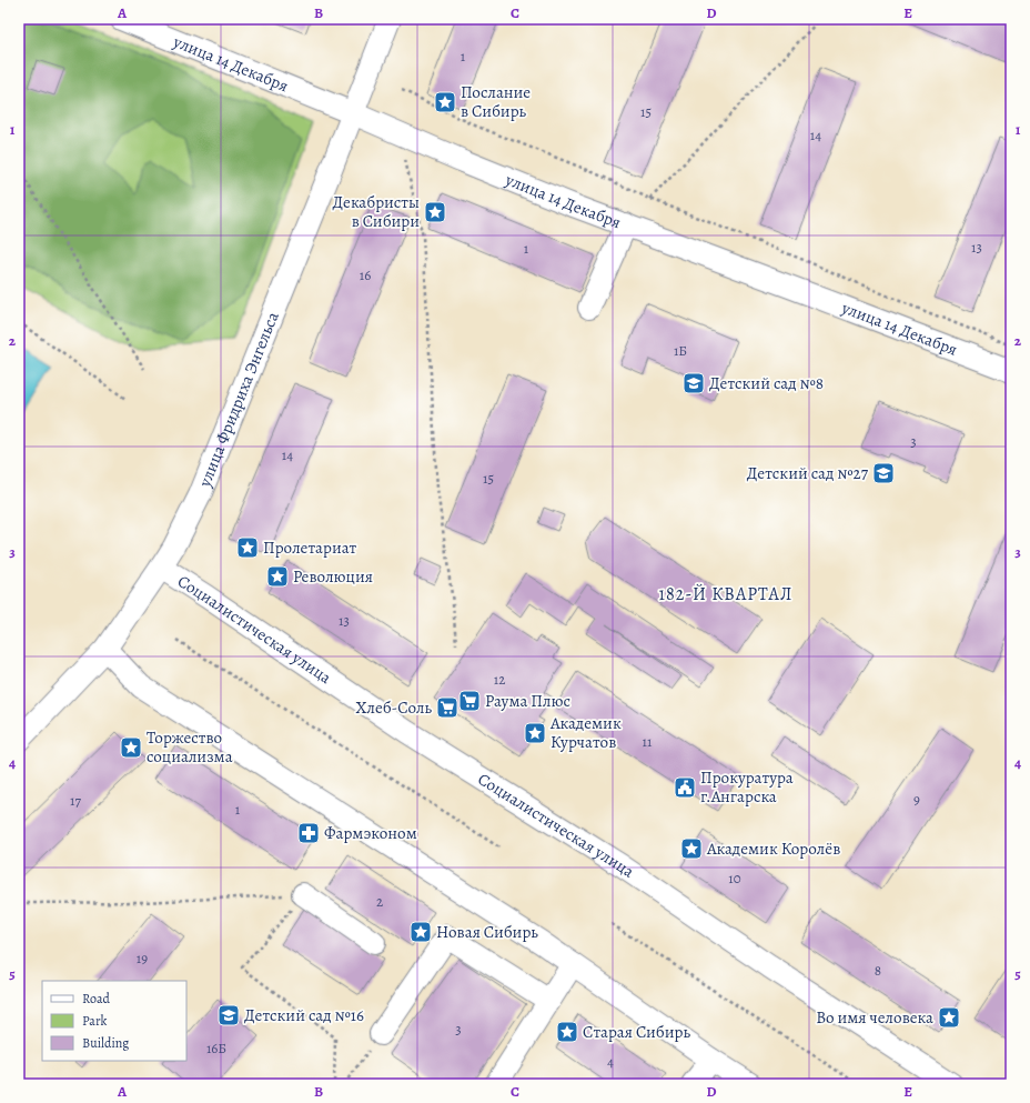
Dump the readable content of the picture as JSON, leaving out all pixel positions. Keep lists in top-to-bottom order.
{
  "streets": {
    "street": ["улица 14 Декабря", "улица Фридриха Энгельса", "Социалистическая улица"]
  },
  "crossings": [
    ["улица 14 Декабря", "улица Фридриха Энгельса"],
    ["улица Фридриха Энгельса", "Социалистическая улица"]
  ],
  "districts": ["182-Й КВАРТАЛ"],
  "places": {
    "place": [
      "Послание в Сибирь",
      "Декабристы в Сибири",
      "Пролетариат",
      "Революция",
      "Академик Курчатов",
      "Торжество социализма",
      "Академик Королёв",
      "Новая Сибирь",
      "Во имя человека",
      "Старая Сибирь"
    ],
    "school or university": ["Детский сад №8", "Детский сад №27", "Детский сад №16"],
    "supermarket": ["Раума Плюс", "Хлеб-Соль"],
    "public building": ["Прокуратура г.Ангарска"],
    "pharmacy": ["Фармэконом"]
  },
  "house_numbers": [
    "1",
    "15",
    "14",
    "13",
    "1",
    "16",
    "1Б",
    "3",
    "14",
    "15",
    "13",
    "12",
    "11",
    "9",
    "17",
    "1",
    "10",
    "2",
    "19",
    "8",
    "3",
    "16Б",
    "4"
  ],
  "legend": ["Road", "Park", "Building"],
  "grid": {
    "columns": [
      "A",
      "B",
      "C",
      "D",
      "E"
    ],
    "rows": [
      "1",
      "2",
      "3",
      "4",
      "5"
    ]
  }
}
